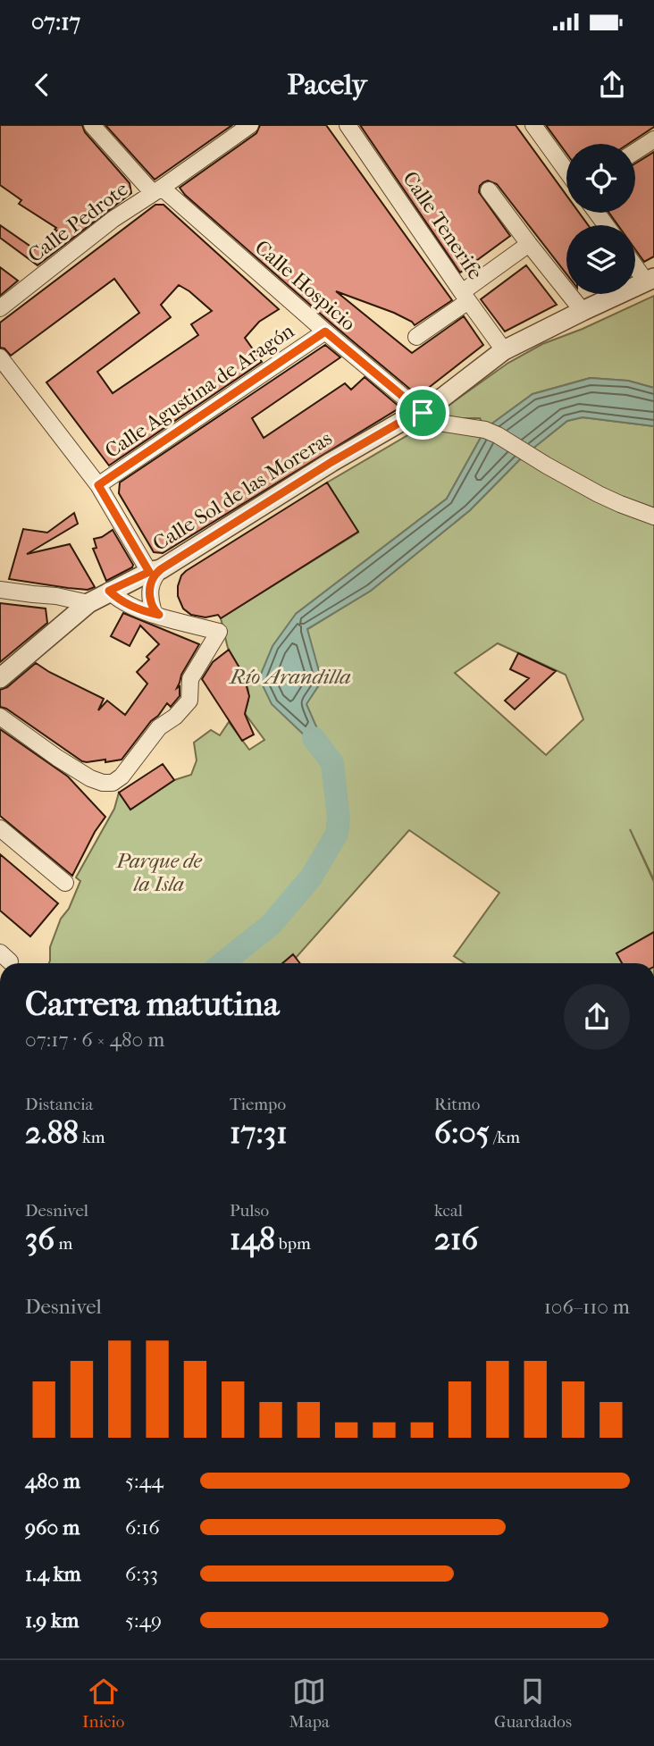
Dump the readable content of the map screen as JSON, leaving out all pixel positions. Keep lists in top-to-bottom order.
{
  "streets": {
    "street": [
      "Calle Pedrote",
      "Calle Tenerife",
      "Calle Hospicio",
      "Calle Agustina de Aragón",
      "Calle Sol de las Moreras"
    ]
  },
  "crossings": [
    ["Calle Pedrote", "Calle Hospicio"],
    ["Calle Tenerife", "Calle Sol de las Moreras"],
    ["Calle Hospicio", "Calle Agustina de Aragón"],
    ["Calle Hospicio", "Calle Sol de las Moreras"]
  ],
  "water": ["Río Arandilla"],
  "parks": ["Parque de la Isla"],
  "page": {
    "status": "07:17",
    "header": "Pacely",
    "heading": ["Carrera matutina", "07:17 · 6 × 480 m"],
    "stats": [
      ["Distancia", "2.88 km"],
      ["Tiempo", "17:31"],
      ["Ritmo", "6:05 /km"],
      ["Desnivel", "36 m"],
      ["Pulso", "148 bpm"],
      ["kcal", "216"]
    ],
    "chart": ["Desnivel", "106–110 m"],
    "list": [
      {
        "name": "480 m",
        "note": "5:44"
      },
      {
        "name": "960 m",
        "note": "6:16"
      },
      {
        "name": "1.4 km",
        "note": "6:33"
      },
      {
        "name": "1.9 km",
        "note": "5:49"
      }
    ],
    "tabs": ["Inicio", "Mapa", "Guardados"]
  }
}
